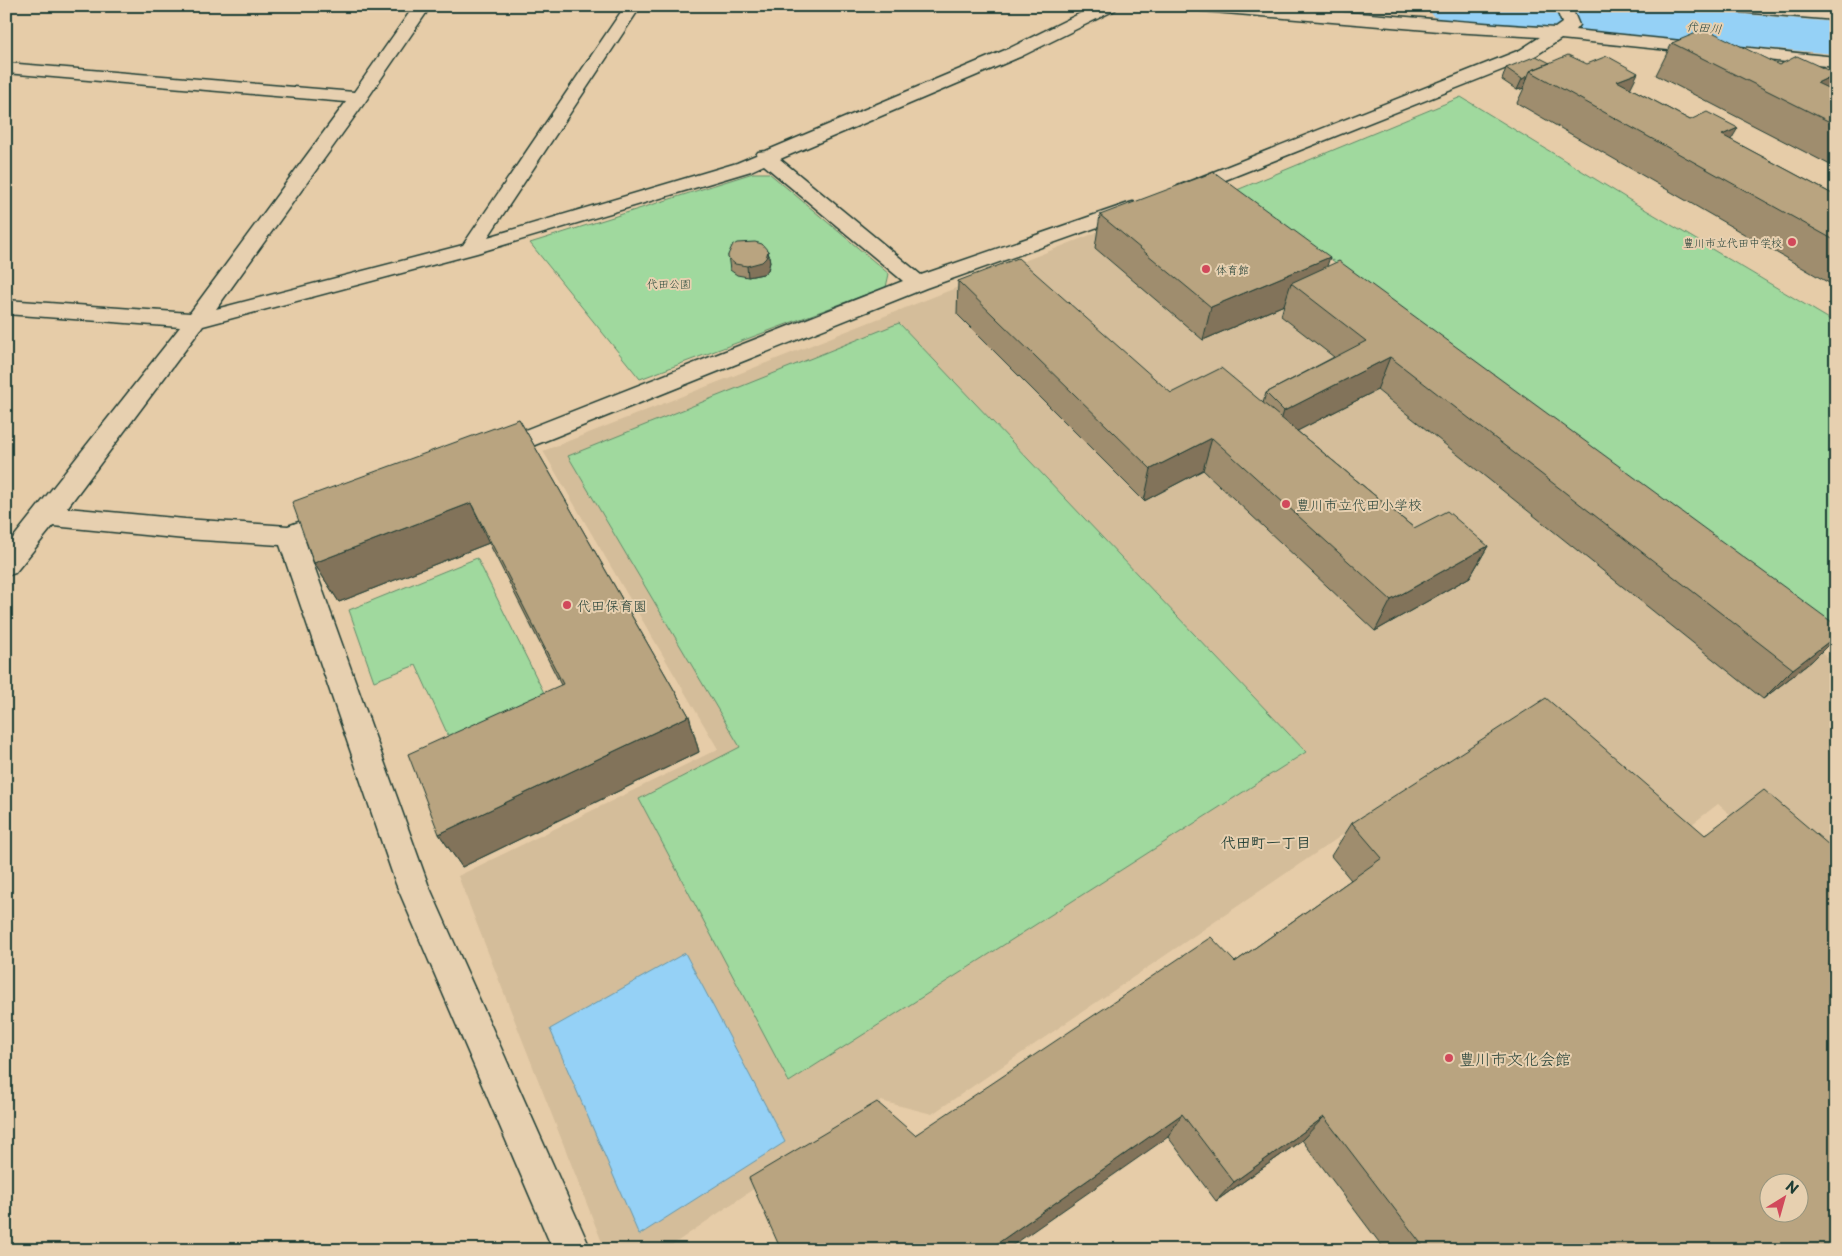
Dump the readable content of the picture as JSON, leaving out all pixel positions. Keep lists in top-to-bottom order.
{
  "districts": ["代田町一丁目"],
  "water": ["代田川"],
  "parks": ["代田公園"],
  "places": [
    "豊川市立代田中学校",
    "体育館",
    "豊川市立代田小学校",
    "代田保育園",
    "豊川市文化会館"
  ],
  "north": "top right"
}
